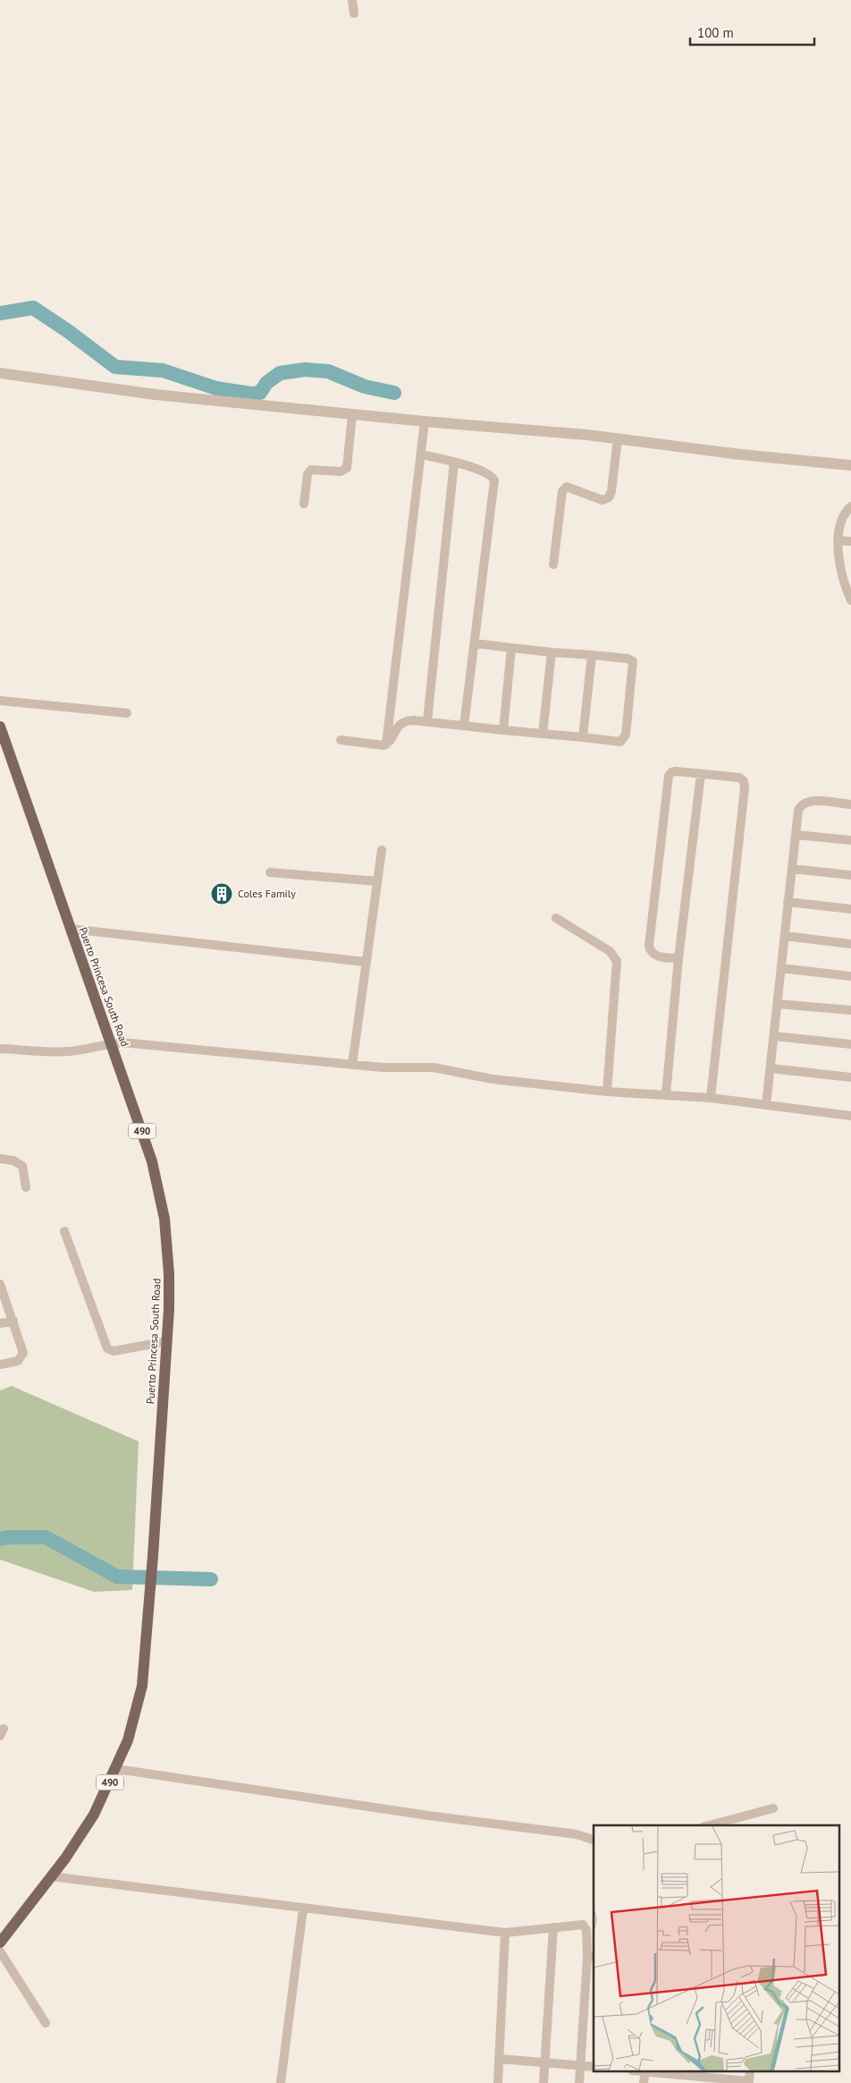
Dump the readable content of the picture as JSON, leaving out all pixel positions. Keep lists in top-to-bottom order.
{
  "streets": {
    "main road": ["Puerto Princesa South Road", "490"]
  },
  "places": {
    "building": ["Coles Family"]
  },
  "scale_bar": "100 m"
}
